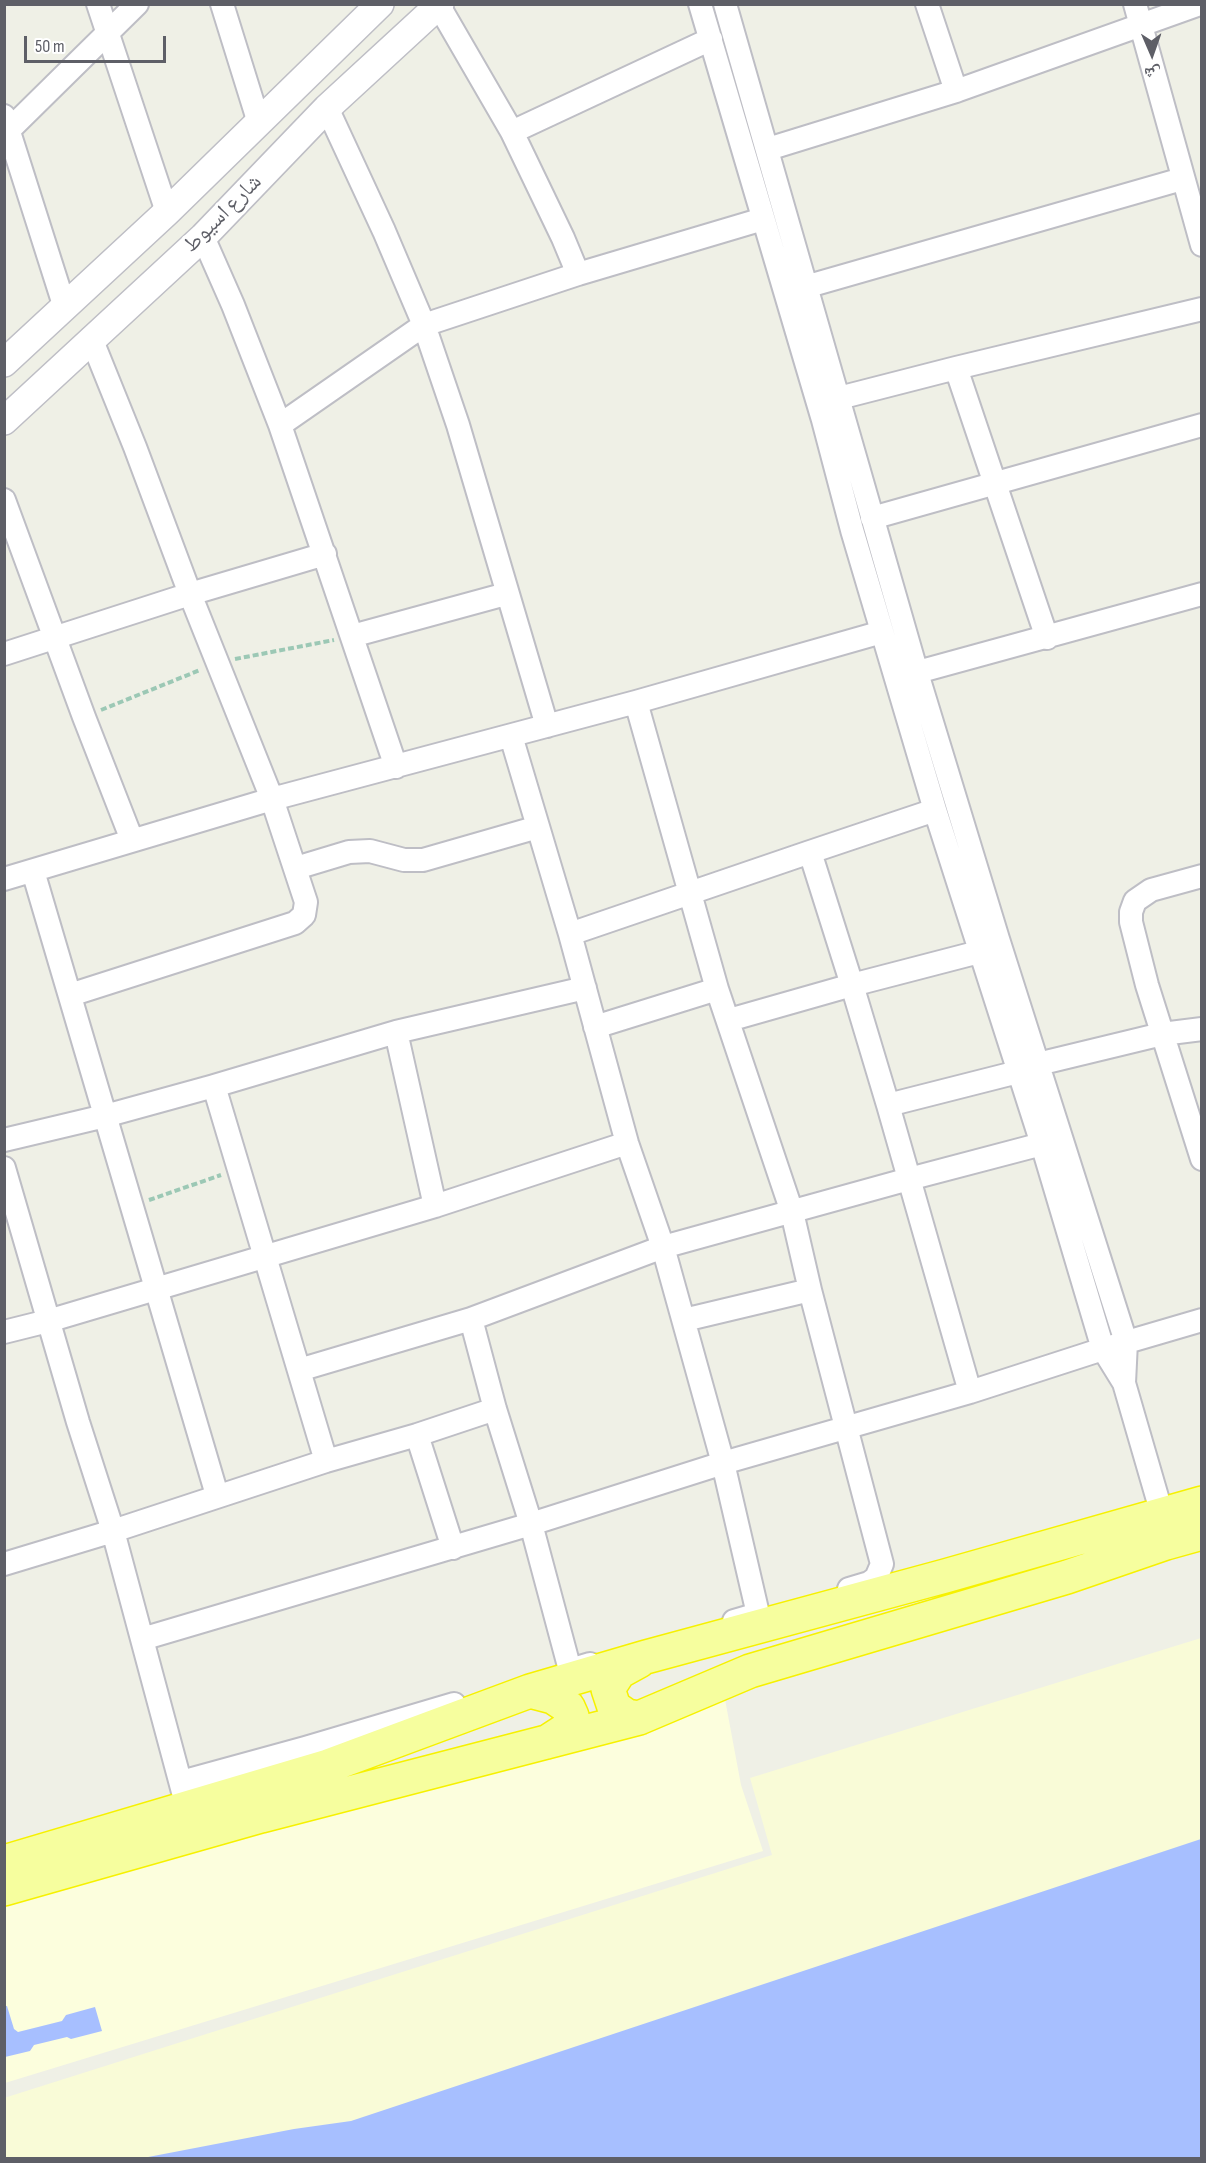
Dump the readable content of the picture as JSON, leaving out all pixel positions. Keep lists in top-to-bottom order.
{
  "streets": {
    "street": ["شارع اسيوط"]
  },
  "scale_bar": "50 m",
  "north": "bottom"
}
